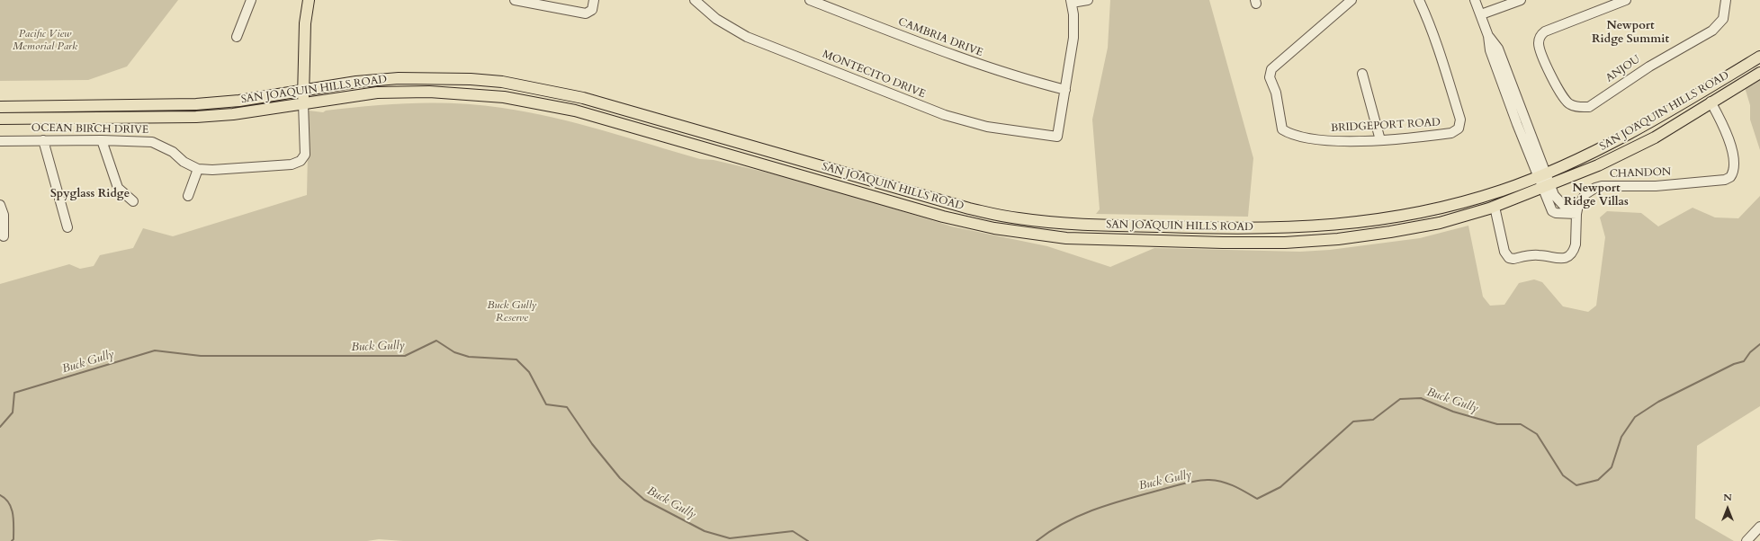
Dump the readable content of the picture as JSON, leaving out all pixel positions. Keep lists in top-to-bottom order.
{
  "streets": {
    "main road": ["SAN JOAQUIN HILLS ROAD"],
    "street": [
      "CAMBRIA DRIVE",
      "ANJOU",
      "MONTECITO DRIVE",
      "BRIDGEPORT ROAD",
      "OCEAN BIRCH DRIVE",
      "CHANDON"
    ]
  },
  "crossings": [
    ["CAMBRIA DRIVE", "MONTECITO DRIVE"],
    ["SAN JOAQUIN HILLS ROAD", "OCEAN BIRCH DRIVE"],
    ["SAN JOAQUIN HILLS ROAD", "CHANDON"]
  ],
  "districts": ["Newport Ridge Summit", "Newport Ridge Villas", "Spyglass Ridge"],
  "water": ["Buck Gully"],
  "parks": ["Pacific View Memorial Park", "Buck Gully Reserve"],
  "north": "top"
}
